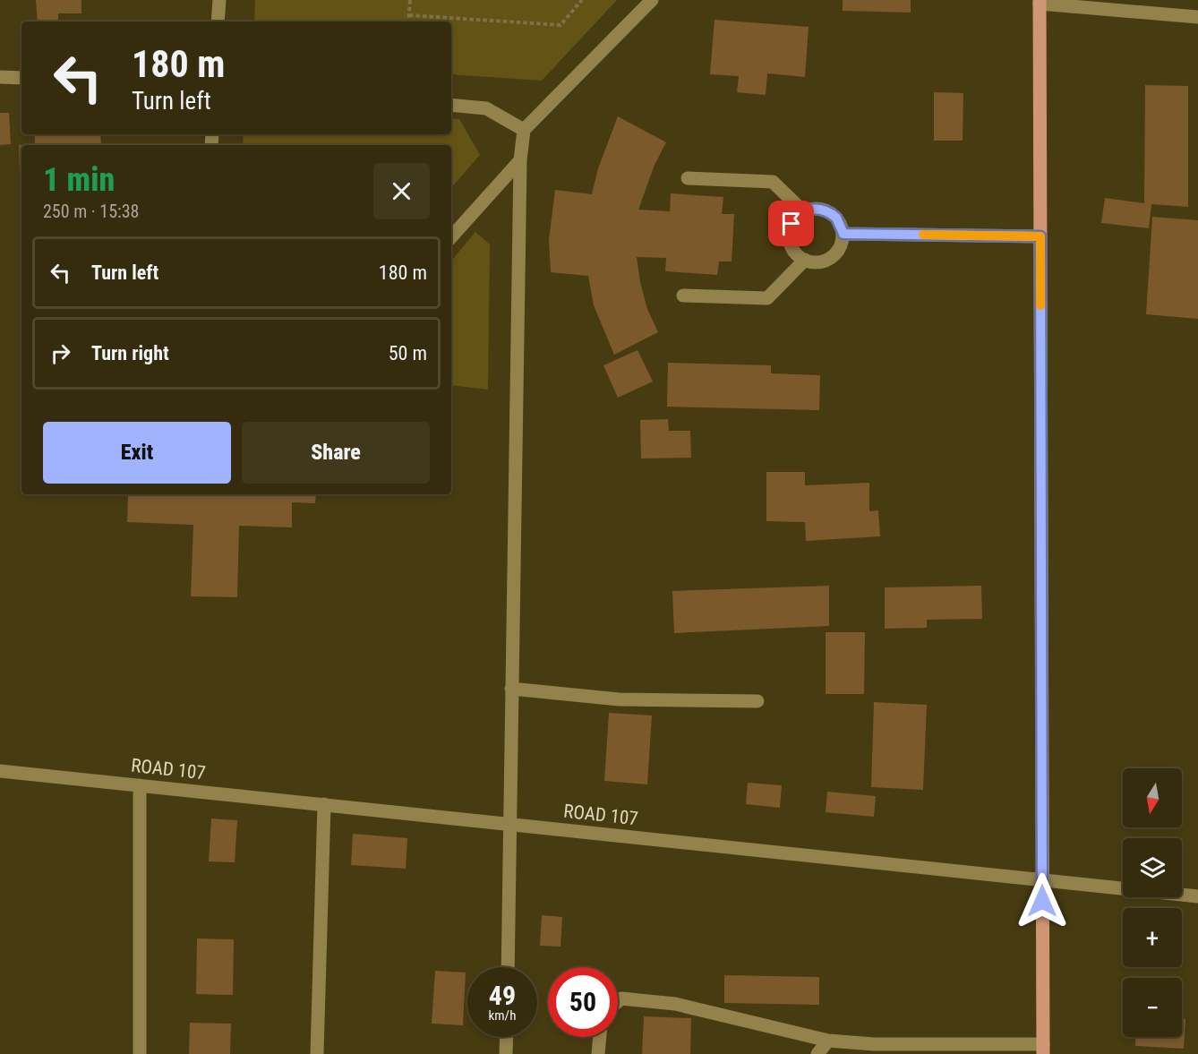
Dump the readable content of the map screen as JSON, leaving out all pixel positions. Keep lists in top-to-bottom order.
{
  "streets": {
    "street": ["ROAD 107"]
  },
  "north": "bottom",
  "page": {
    "turn": ["180 m", "Turn left"],
    "heading": ["1 min", "250 m · 15:38"],
    "list": [
      {
        "name": "Turn left",
        "value": "180 m"
      },
      {
        "name": "Turn right",
        "value": "50 m"
      }
    ],
    "buttons": ["Exit", "Share"],
    "map_buttons": ["+", "−"],
    "speed": "49 km/h",
    "limit": "50"
  }
}
